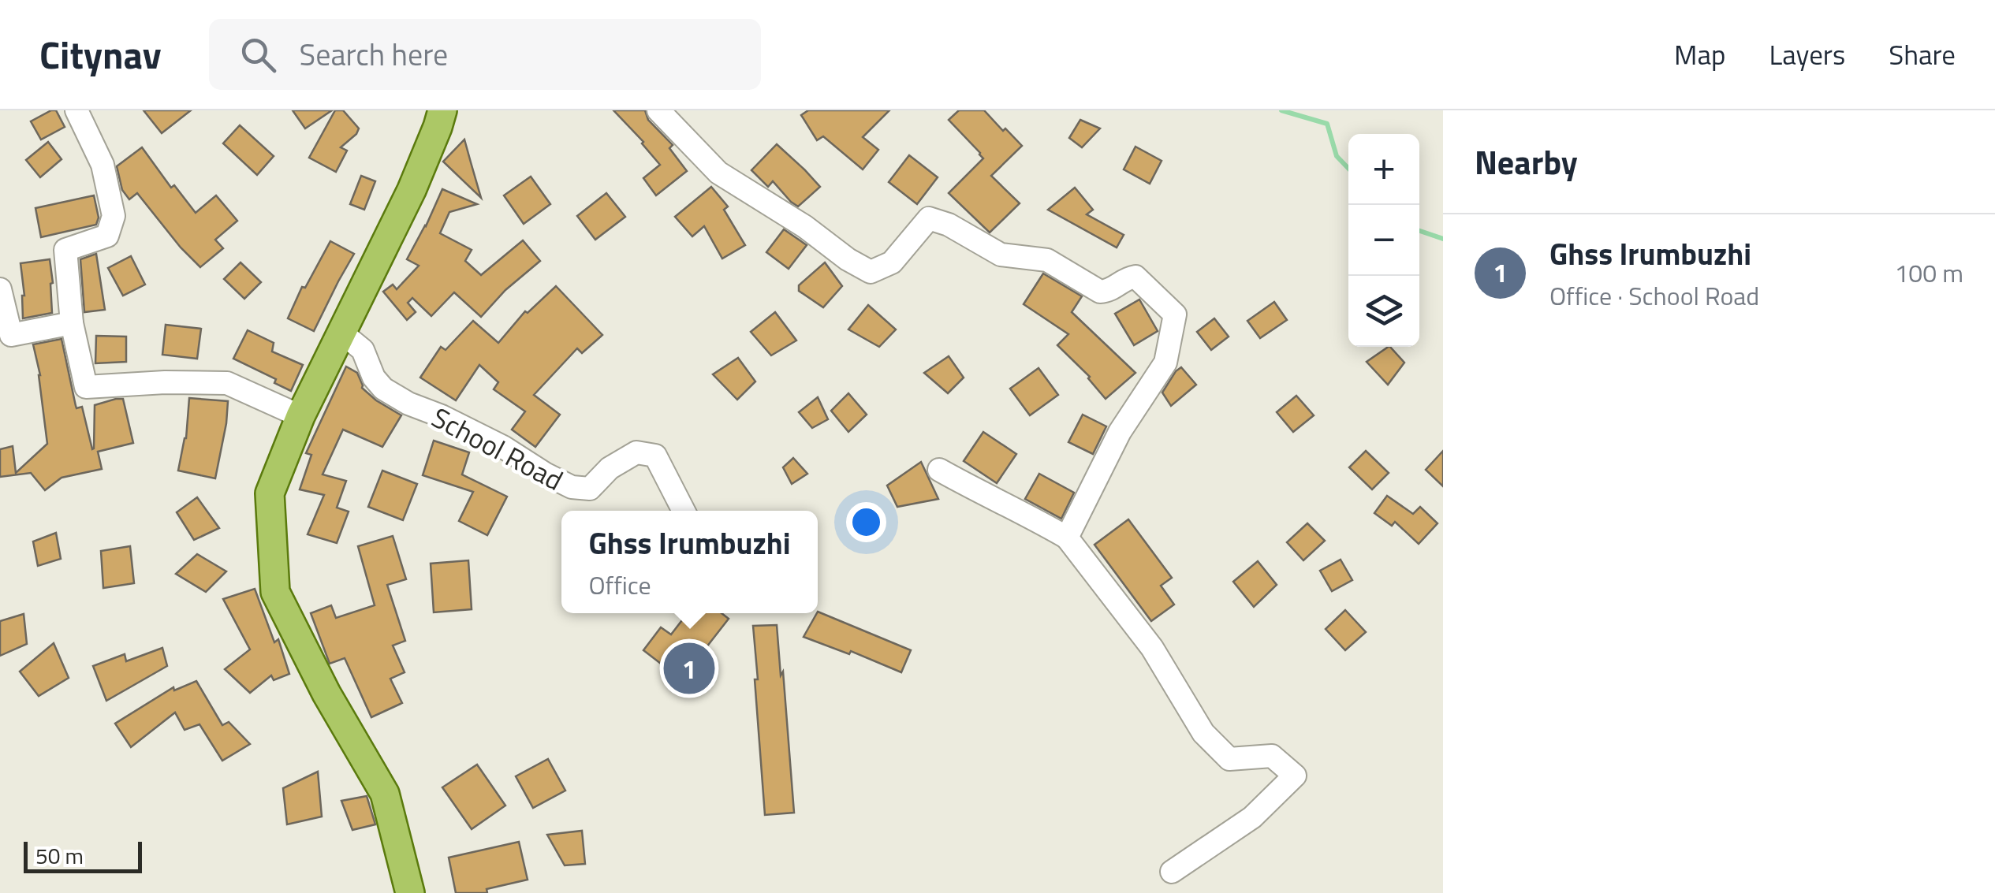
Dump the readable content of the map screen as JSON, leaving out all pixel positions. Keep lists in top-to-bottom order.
{
  "streets": {
    "street": ["School Road"]
  },
  "scale_bar": "50 m",
  "page": {
    "header": "Citynav",
    "search": "Search here",
    "nav": ["Map", "Layers", "Share"],
    "heading": "Nearby",
    "map_buttons": ["+", "−"],
    "list": [
      {
        "mark": "1",
        "name": "Ghss Irumbuzhi",
        "note": "Office · School Road",
        "value": "100 m"
      }
    ],
    "popup": ["Ghss Irumbuzhi", "Office"],
    "pins": "1",
    "scale": "50 m"
  }
}
